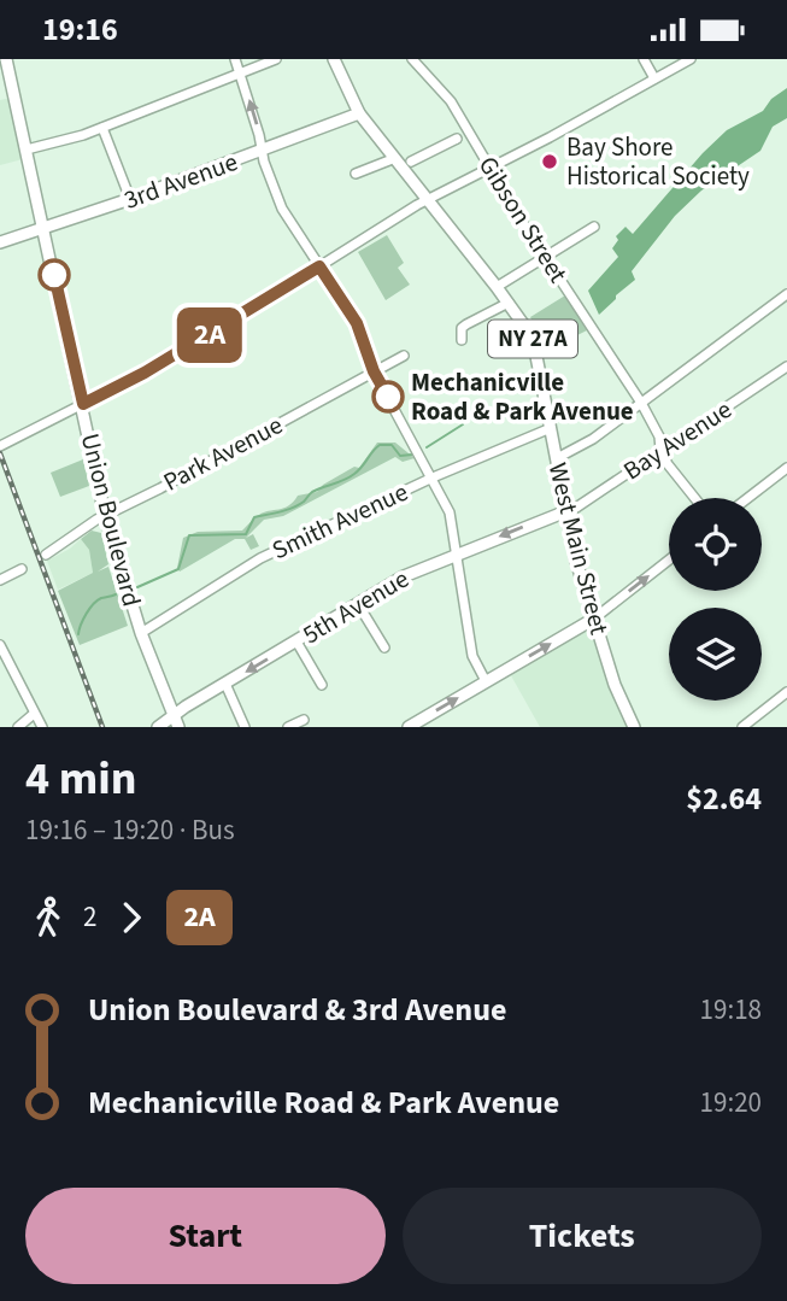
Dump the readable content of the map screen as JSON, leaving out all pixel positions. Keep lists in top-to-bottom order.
{
  "streets": {
    "main road": [
      "3rd Avenue",
      "NY 27A",
      "Union Boulevard",
      "West Main Street",
      "5th Avenue"
    ],
    "street": [
      "Gibson Street",
      "Bay Avenue",
      "Park Avenue",
      "Smith Avenue"
    ]
  },
  "crossings": [
    ["3rd Avenue", "NY 27A"],
    ["3rd Avenue", "Union Boulevard"],
    ["Gibson Street", "Bay Avenue"],
    ["NY 27A", "West Main Street"],
    ["Bay Avenue", "West Main Street"],
    ["Bay Avenue", "5th Avenue"],
    ["Park Avenue", "Union Boulevard"],
    ["Union Boulevard", "Smith Avenue"],
    ["Union Boulevard", "5th Avenue"],
    ["Smith Avenue", "West Main Street"],
    ["West Main Street", "5th Avenue"]
  ],
  "one_way": ["5th Avenue"],
  "places": ["Bay Shore Historical Society", "Mechanicville Road & Park Avenue"],
  "lines": ["bus line 2A"],
  "page": {
    "status": "19:16",
    "on_map": "2A",
    "heading": ["4 min", "19:16 – 19:20 · Bus", "$2.64"],
    "legs": ["2", "2A"],
    "list": [
      {
        "name": "Union Boulevard & 3rd Avenue",
        "value": "19:18"
      },
      {
        "name": "Mechanicville Road & Park Avenue",
        "value": "19:20"
      }
    ],
    "buttons": ["Start", "Tickets"]
  }
}
